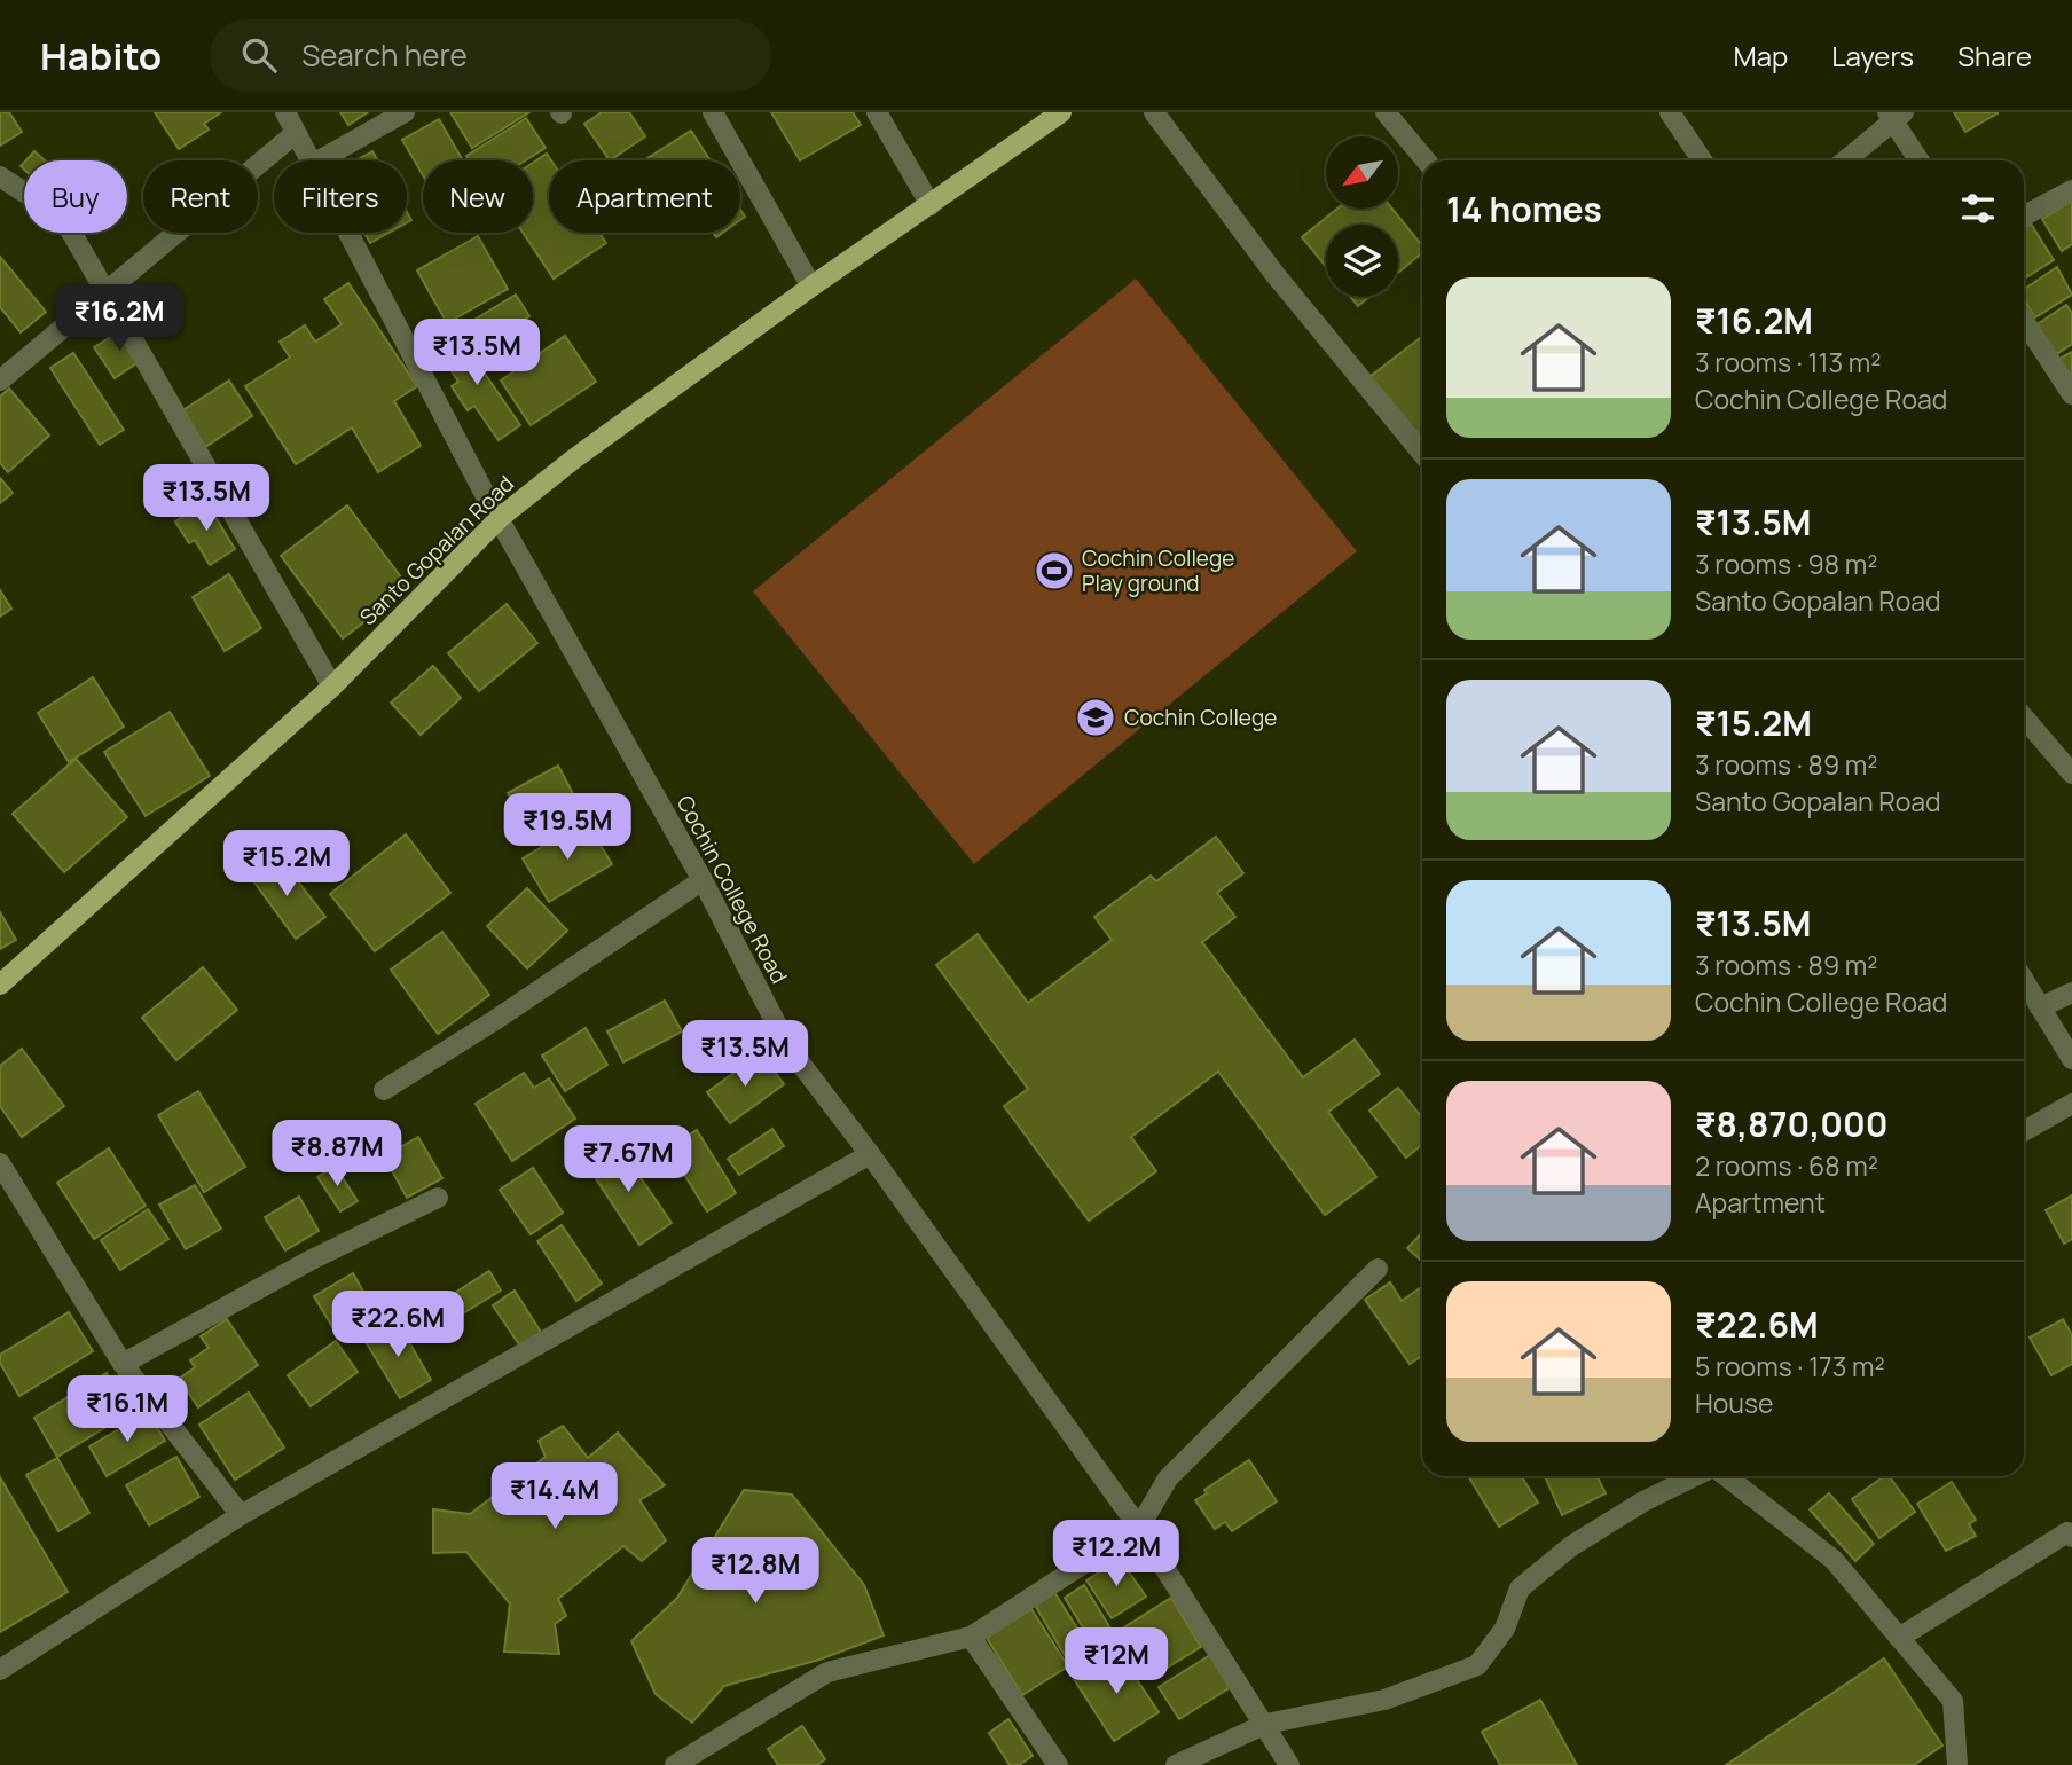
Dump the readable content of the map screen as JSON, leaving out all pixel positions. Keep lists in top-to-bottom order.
{
  "streets": {
    "main road": ["Santo Gopalan Road"],
    "street": ["Cochin College Road"]
  },
  "crossings": [
    ["Santo Gopalan Road", "Cochin College Road"]
  ],
  "places": {
    "sports": ["Cochin College Play ground"],
    "school or university": ["Cochin College"]
  },
  "north": "bottom left",
  "page": {
    "header": "Habito",
    "search": "Search here",
    "nav": ["Map", "Layers", "Share"],
    "chip": [
      "Buy",
      "Rent",
      "Filters",
      "New",
      "Apartment"
    ],
    "heading": "14 homes",
    "list": [
      {
        "name": "₹16.2M",
        "note": "3 rooms · 113 m² · Cochin College Road"
      },
      {
        "name": "₹13.5M",
        "note": "3 rooms · 98 m² · Santo Gopalan Road"
      },
      {
        "name": "₹15.2M",
        "note": "3 rooms · 89 m² · Santo Gopalan Road"
      },
      {
        "name": "₹13.5M",
        "note": "3 rooms · 89 m² · Cochin College Road"
      },
      {
        "name": "₹8,870,000",
        "note": "2 rooms · 68 m² · Apartment"
      },
      {
        "name": "₹22.6M",
        "note": "5 rooms · 173 m² · House"
      }
    ],
    "price": [
      "₹16.2M",
      "₹13.5M",
      "₹13.5M",
      "₹19.5M",
      "₹15.2M",
      "₹13.5M",
      "₹8.87M",
      "₹7.67M",
      "₹22.6M",
      "₹16.1M",
      "₹14.4M",
      "₹12.2M",
      "₹12.8M",
      "₹12M"
    ]
  }
}
